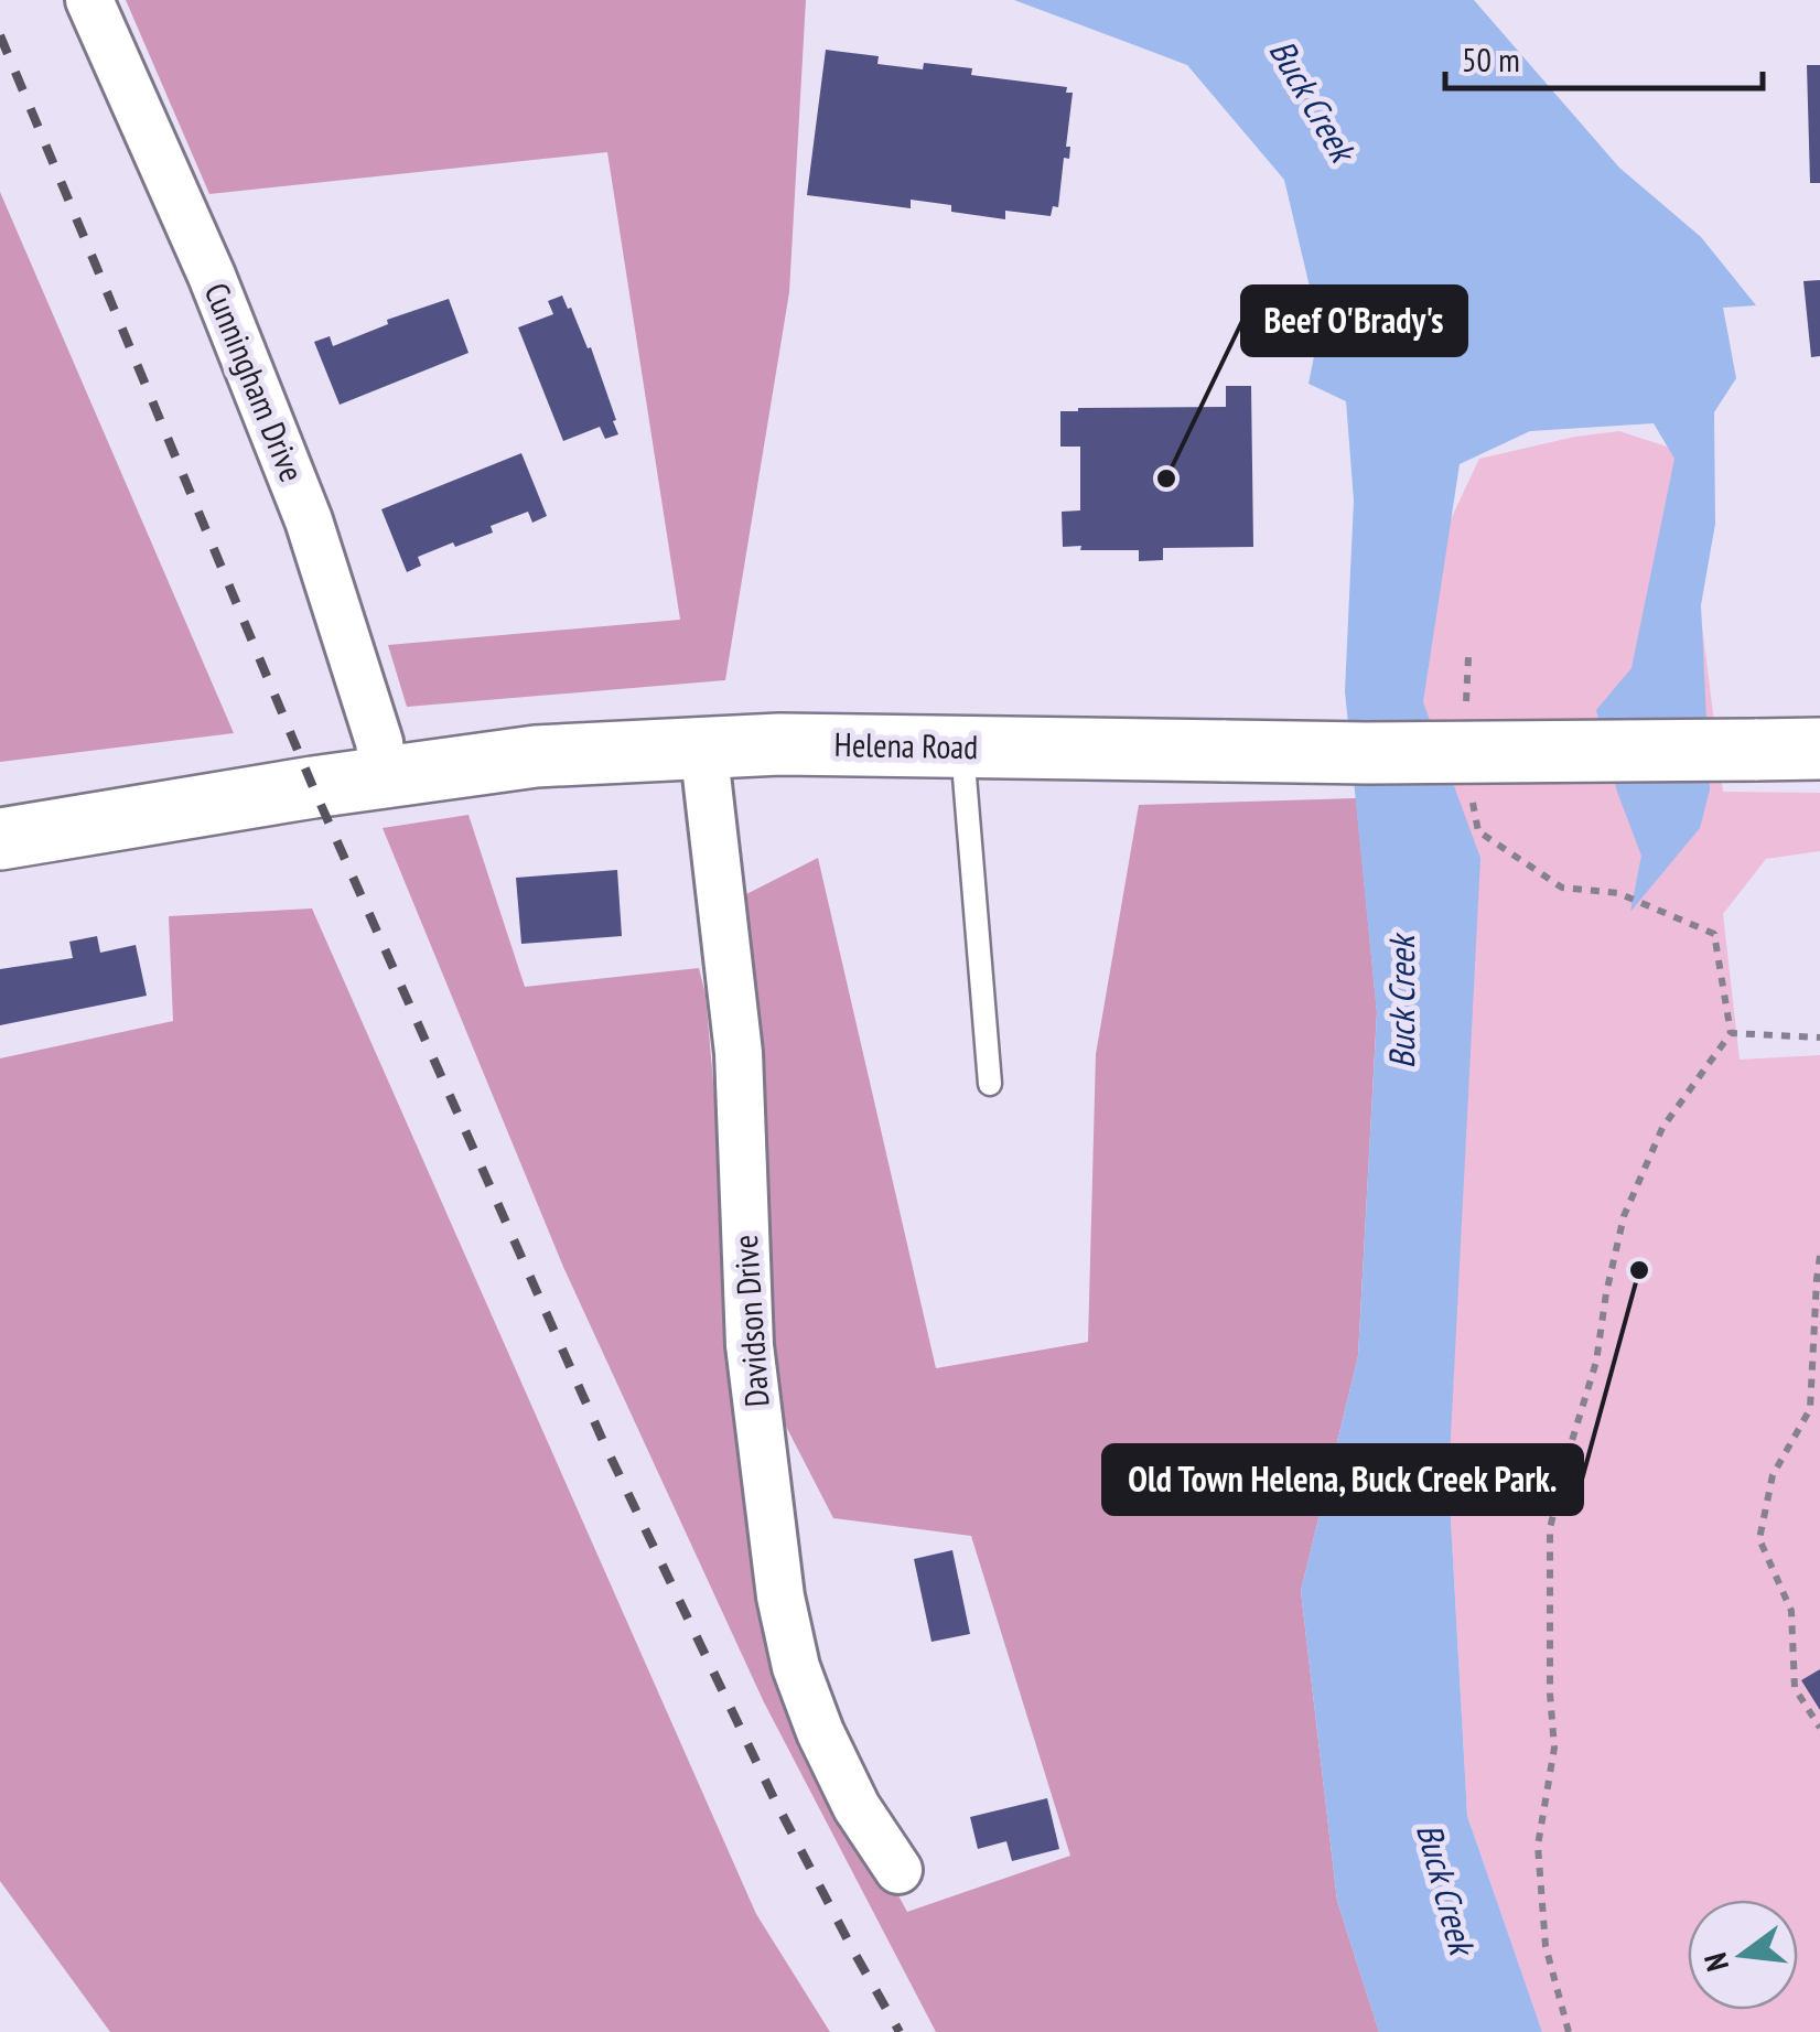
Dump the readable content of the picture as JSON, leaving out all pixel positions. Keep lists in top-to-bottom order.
{
  "streets": {
    "main road": ["Helena Road"],
    "street": ["Cunningham Drive", "Davidson Drive"]
  },
  "crossings": [
    ["Cunningham Drive", "Helena Road"],
    ["Helena Road", "Davidson Drive"]
  ],
  "water": ["Buck Creek"],
  "places": ["Beef O'Brady's", "Old Town Helena, Buck Creek Park."],
  "scale_bar": "50 m",
  "north": "left"
}
